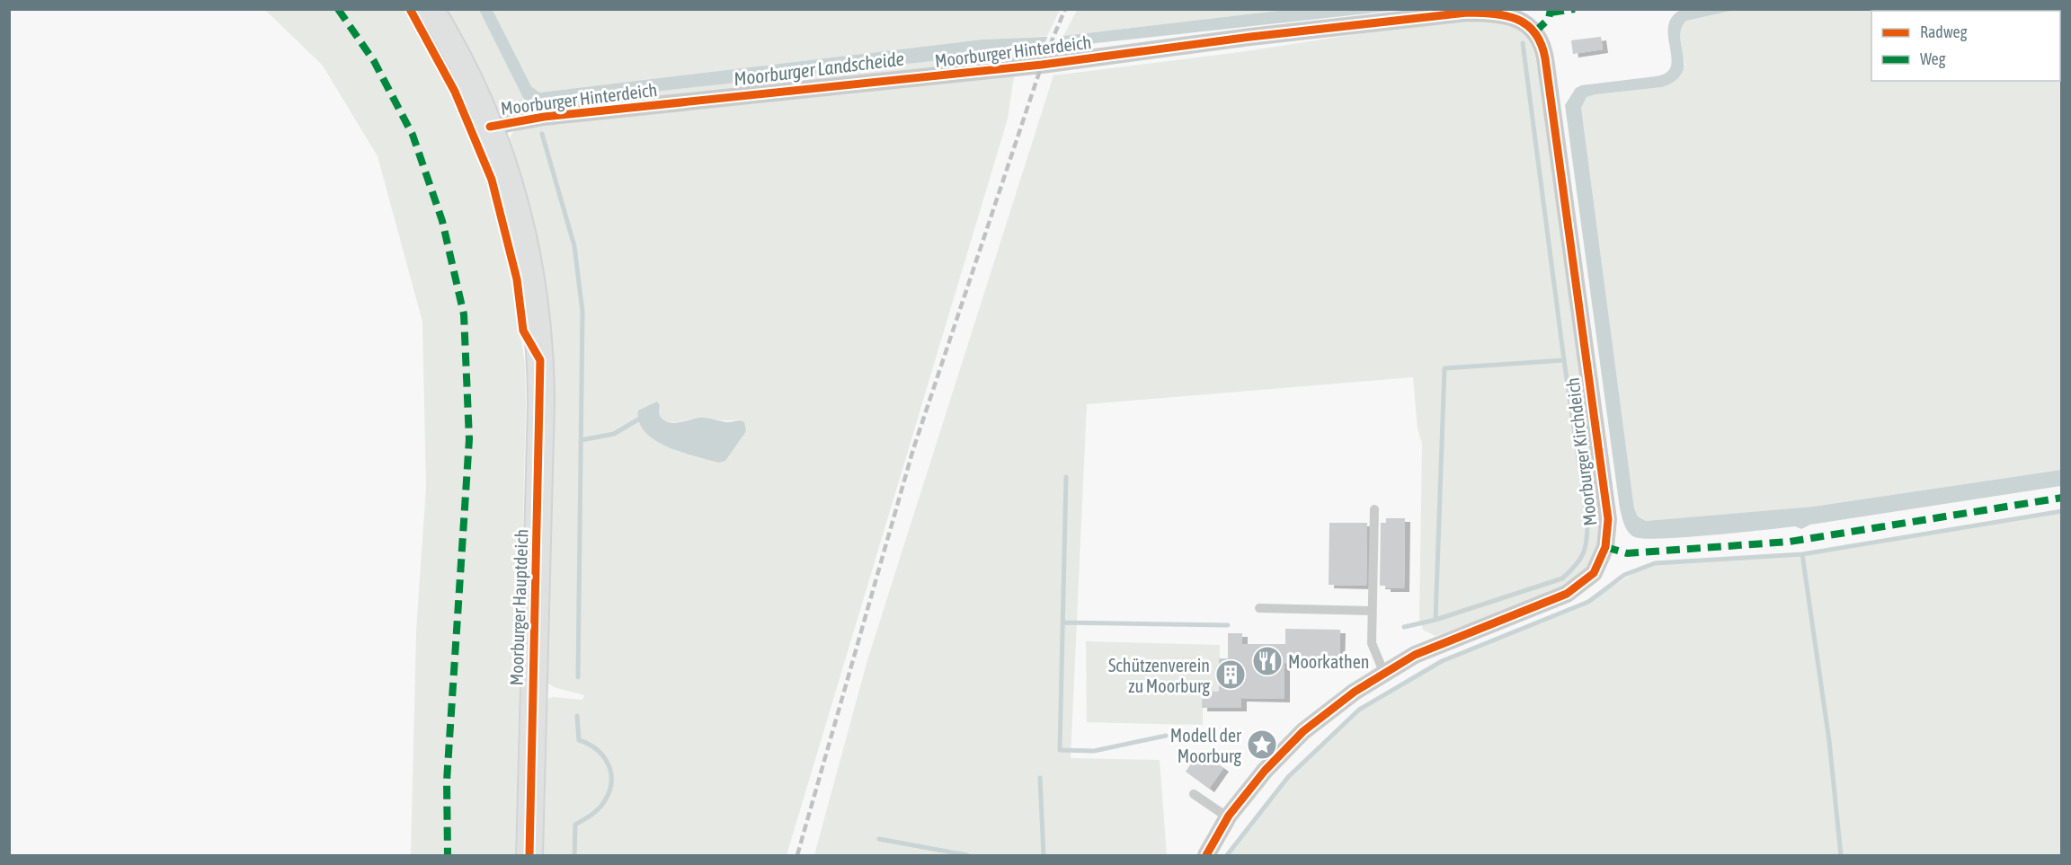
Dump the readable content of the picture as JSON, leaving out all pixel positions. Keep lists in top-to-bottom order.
{
  "streets": {
    "main road": ["Moorburger Hauptdeich"],
    "street": ["Moorburger Hinterdeich", "Moorburger Kirchdeich"]
  },
  "crossings": [
    ["Moorburger Hinterdeich", "Moorburger Kirchdeich"],
    ["Moorburger Hinterdeich", "Moorburger Hauptdeich"]
  ],
  "water": ["Moorburger Landscheide"],
  "places": {
    "restaurant": ["Moorkathen"],
    "building": ["Schützenverein zu Moorburg"],
    "place": ["Modell der Moorburg"]
  },
  "legend": ["Radweg", "Weg"]
}
